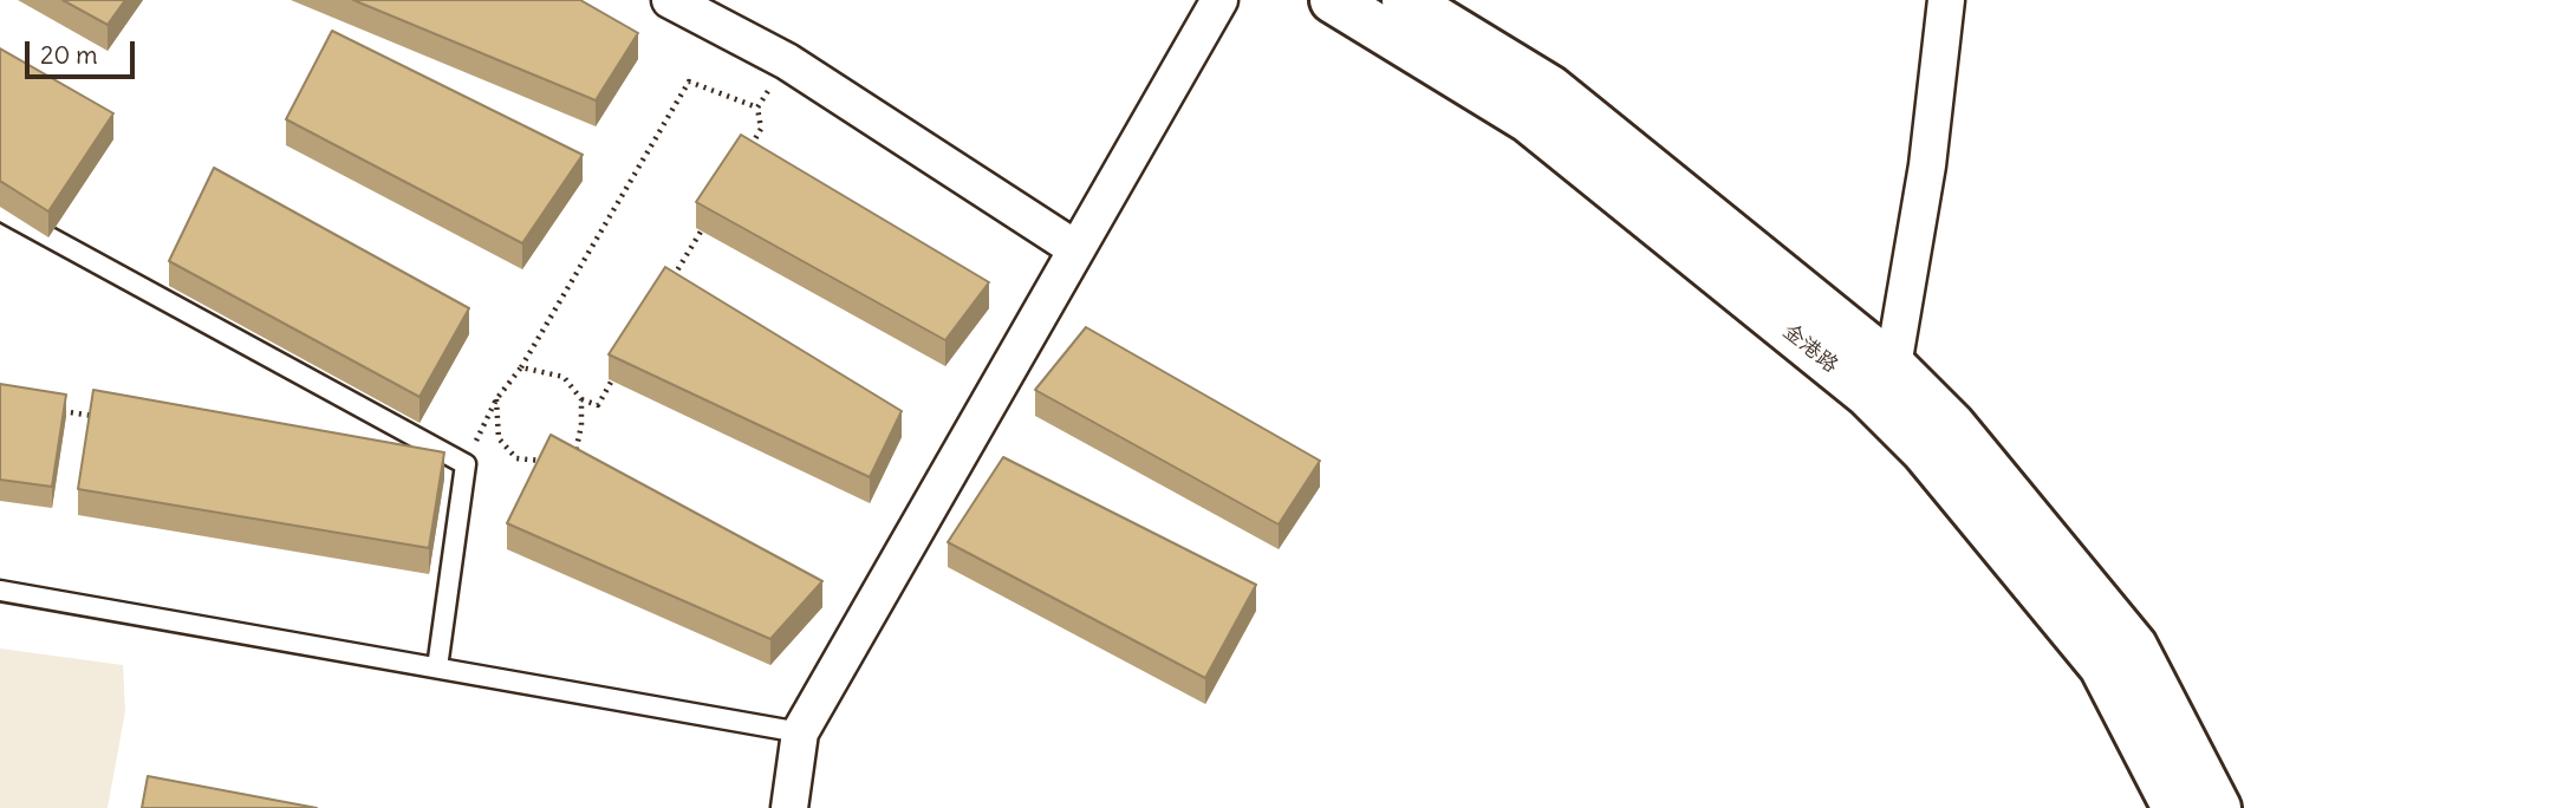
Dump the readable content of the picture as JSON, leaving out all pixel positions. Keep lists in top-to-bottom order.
{
  "streets": {
    "main road": ["金港路"]
  },
  "scale_bar": "20 m"
}
